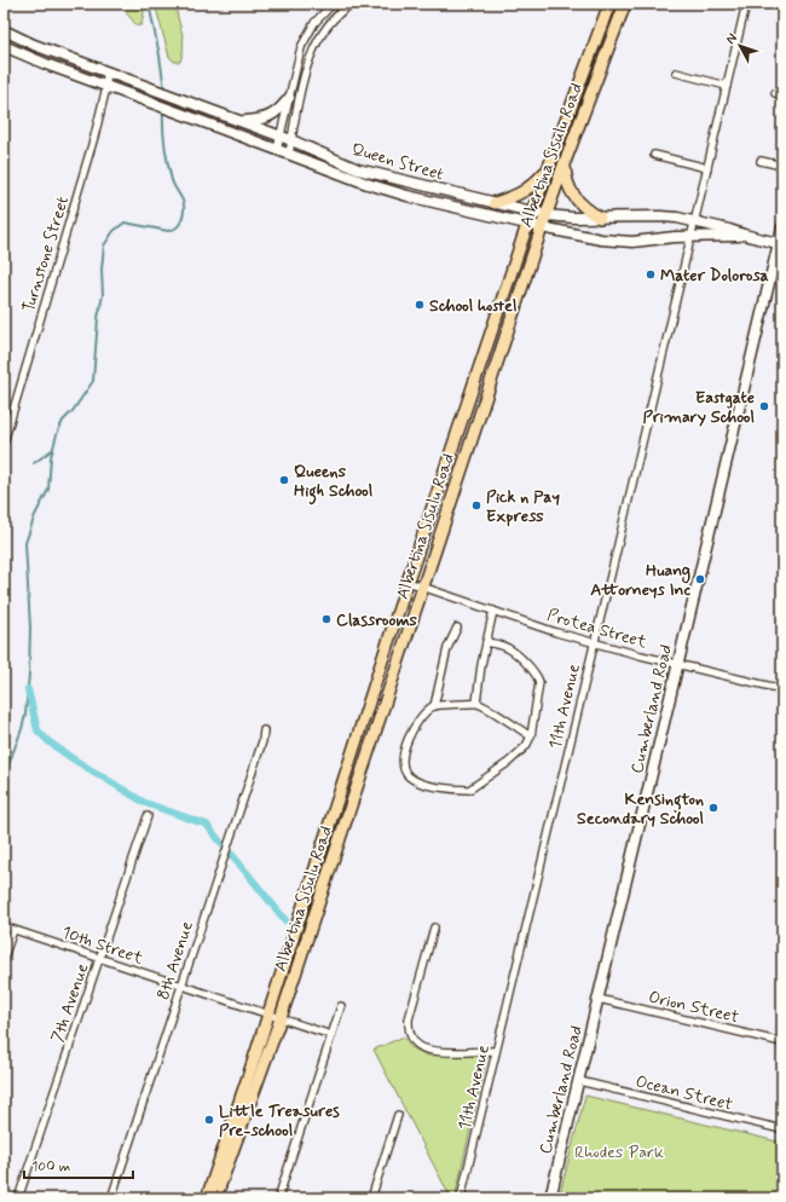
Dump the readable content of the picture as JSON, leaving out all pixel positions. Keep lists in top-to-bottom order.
{
  "streets": {
    "main road": ["Albertina Sisulu Road", "Queen Street", "Cumberland Road"],
    "street": [
      "Turnstone Street",
      "Protea Street",
      "11th Avenue",
      "10th Street",
      "8th Avenue",
      "7th Avenue",
      "Orion Street",
      "Ocean Street"
    ]
  },
  "crossings": [
    ["Albertina Sisulu Road", "Queen Street"],
    ["Albertina Sisulu Road", "Protea Street"],
    ["Albertina Sisulu Road", "10th Street"],
    ["Queen Street", "Turnstone Street"],
    ["Queen Street", "11th Avenue"],
    ["Queen Street", "Cumberland Road"],
    ["Protea Street", "11th Avenue"],
    ["Protea Street", "Cumberland Road"],
    ["Cumberland Road", "Orion Street"],
    ["Cumberland Road", "Ocean Street"],
    ["10th Street", "8th Avenue"],
    ["10th Street", "7th Avenue"]
  ],
  "parks": ["Rhodes Park"],
  "places": [
    "Mater Dolorosa",
    "School hostel",
    "Eastgate Primary School",
    "Queens High School",
    "Pick n Pay Express",
    "Huang Attorneys Inc",
    "Classrooms",
    "Kensington Secondary School",
    "Little Treasures Pre-school"
  ],
  "scale_bar": "100 m",
  "north": "top left"
}
